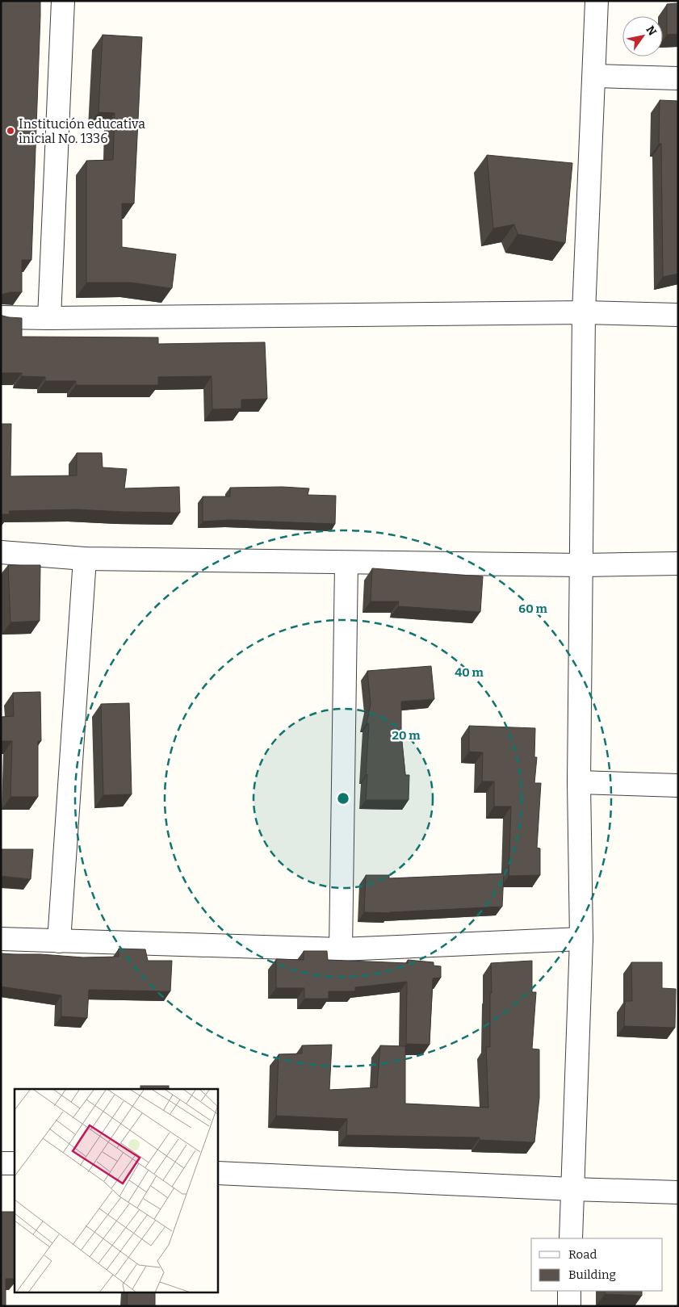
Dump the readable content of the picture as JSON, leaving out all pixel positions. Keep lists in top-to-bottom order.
{
  "places": ["Institución educativa inicial No. 1336"],
  "legend": ["Road", "Building"],
  "north": "top right",
  "rings": ["60 m", "40 m", "20 m"]
}
